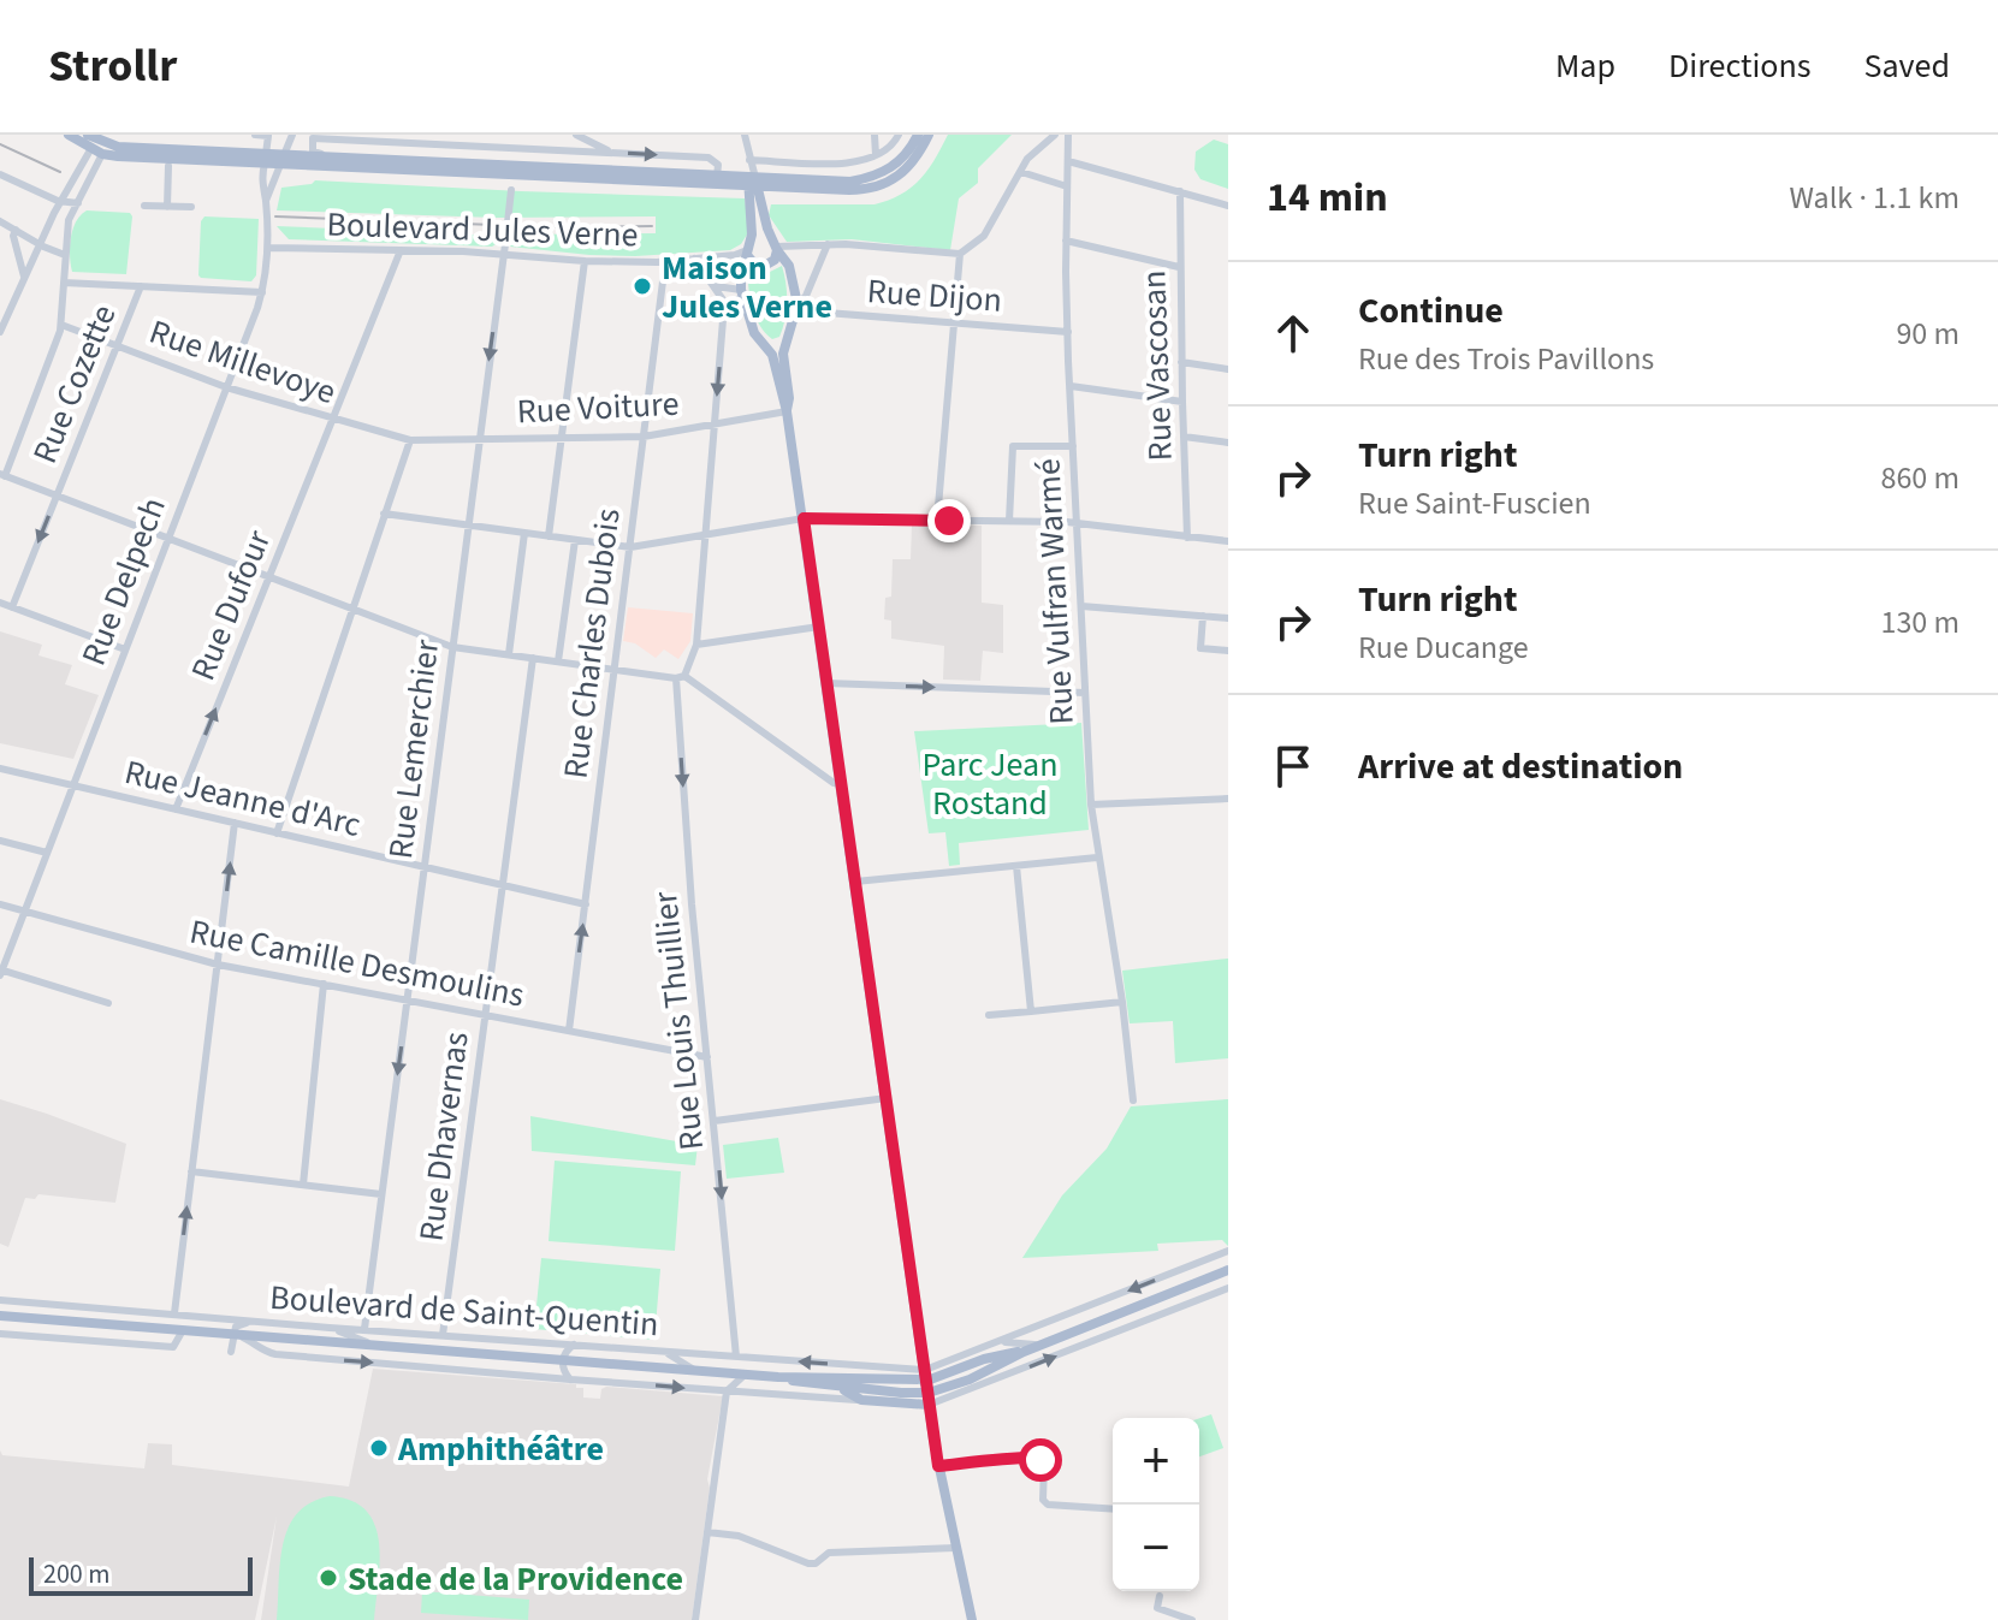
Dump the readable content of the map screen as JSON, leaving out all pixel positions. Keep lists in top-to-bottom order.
{
  "streets": {
    "main road": ["Boulevard de Saint-Quentin"],
    "street": [
      "Boulevard Jules Verne",
      "Rue Dijon",
      "Rue Millevoye",
      "Rue Vascosan",
      "Rue Cozette",
      "Rue Voiture",
      "Rue Delpech",
      "Rue Vulfran Warmé",
      "Rue Dufour",
      "Rue Charles Dubois",
      "Rue Lemerchier",
      "Rue Jeanne d'Arc",
      "Rue Camille Desmoulins",
      "Rue Louis Thuillier",
      "Rue Dhavernas"
    ]
  },
  "crossings": [
    ["Boulevard Jules Verne", "Rue Delpech"],
    ["Boulevard Jules Verne", "Rue Dufour"],
    ["Boulevard Jules Verne", "Rue Charles Dubois"],
    ["Boulevard Jules Verne", "Rue Lemerchier"],
    ["Rue Dijon", "Rue Vulfran Warmé"],
    ["Rue Millevoye", "Rue Cozette"],
    ["Rue Millevoye", "Rue Voiture"],
    ["Rue Millevoye", "Rue Delpech"],
    ["Rue Millevoye", "Rue Dufour"],
    ["Rue Voiture", "Rue Charles Dubois"],
    ["Rue Voiture", "Rue Lemerchier"],
    ["Rue Delpech", "Rue Jeanne d'Arc"],
    ["Rue Delpech", "Rue Camille Desmoulins"],
    ["Rue Dufour", "Rue Jeanne d'Arc"],
    ["Rue Charles Dubois", "Rue Jeanne d'Arc"],
    ["Rue Charles Dubois", "Rue Camille Desmoulins"],
    ["Rue Lemerchier", "Rue Jeanne d'Arc"],
    ["Rue Lemerchier", "Rue Camille Desmoulins"],
    ["Rue Lemerchier", "Boulevard de Saint-Quentin"],
    ["Rue Jeanne d'Arc", "Rue Dhavernas"],
    ["Rue Camille Desmoulins", "Rue Louis Thuillier"],
    ["Rue Camille Desmoulins", "Rue Dhavernas"],
    ["Rue Louis Thuillier", "Boulevard de Saint-Quentin"],
    ["Rue Dhavernas", "Boulevard de Saint-Quentin"]
  ],
  "one_way": ["Rue Dufour", "Rue Louis Thuillier"],
  "parks": ["Parc Jean Rostand"],
  "places": ["Maison Jules Verne", "Amphithéâtre", "Stade de la Providence"],
  "scale_bar": "200 m",
  "page": {
    "header": "Strollr",
    "nav": ["Map", "Directions", "Saved"],
    "heading": ["14 min", "Walk · 1.1 km"],
    "list": [
      ["Continue", "Rue des Trois Pavillons", "90 m"],
      ["Turn right", "Rue Saint-Fuscien", "860 m"],
      ["Turn right", "Rue Ducange", "130 m"],
      "Arrive at destination"
    ],
    "map_buttons": ["+", "−"],
    "scale": "200 m"
  }
}
